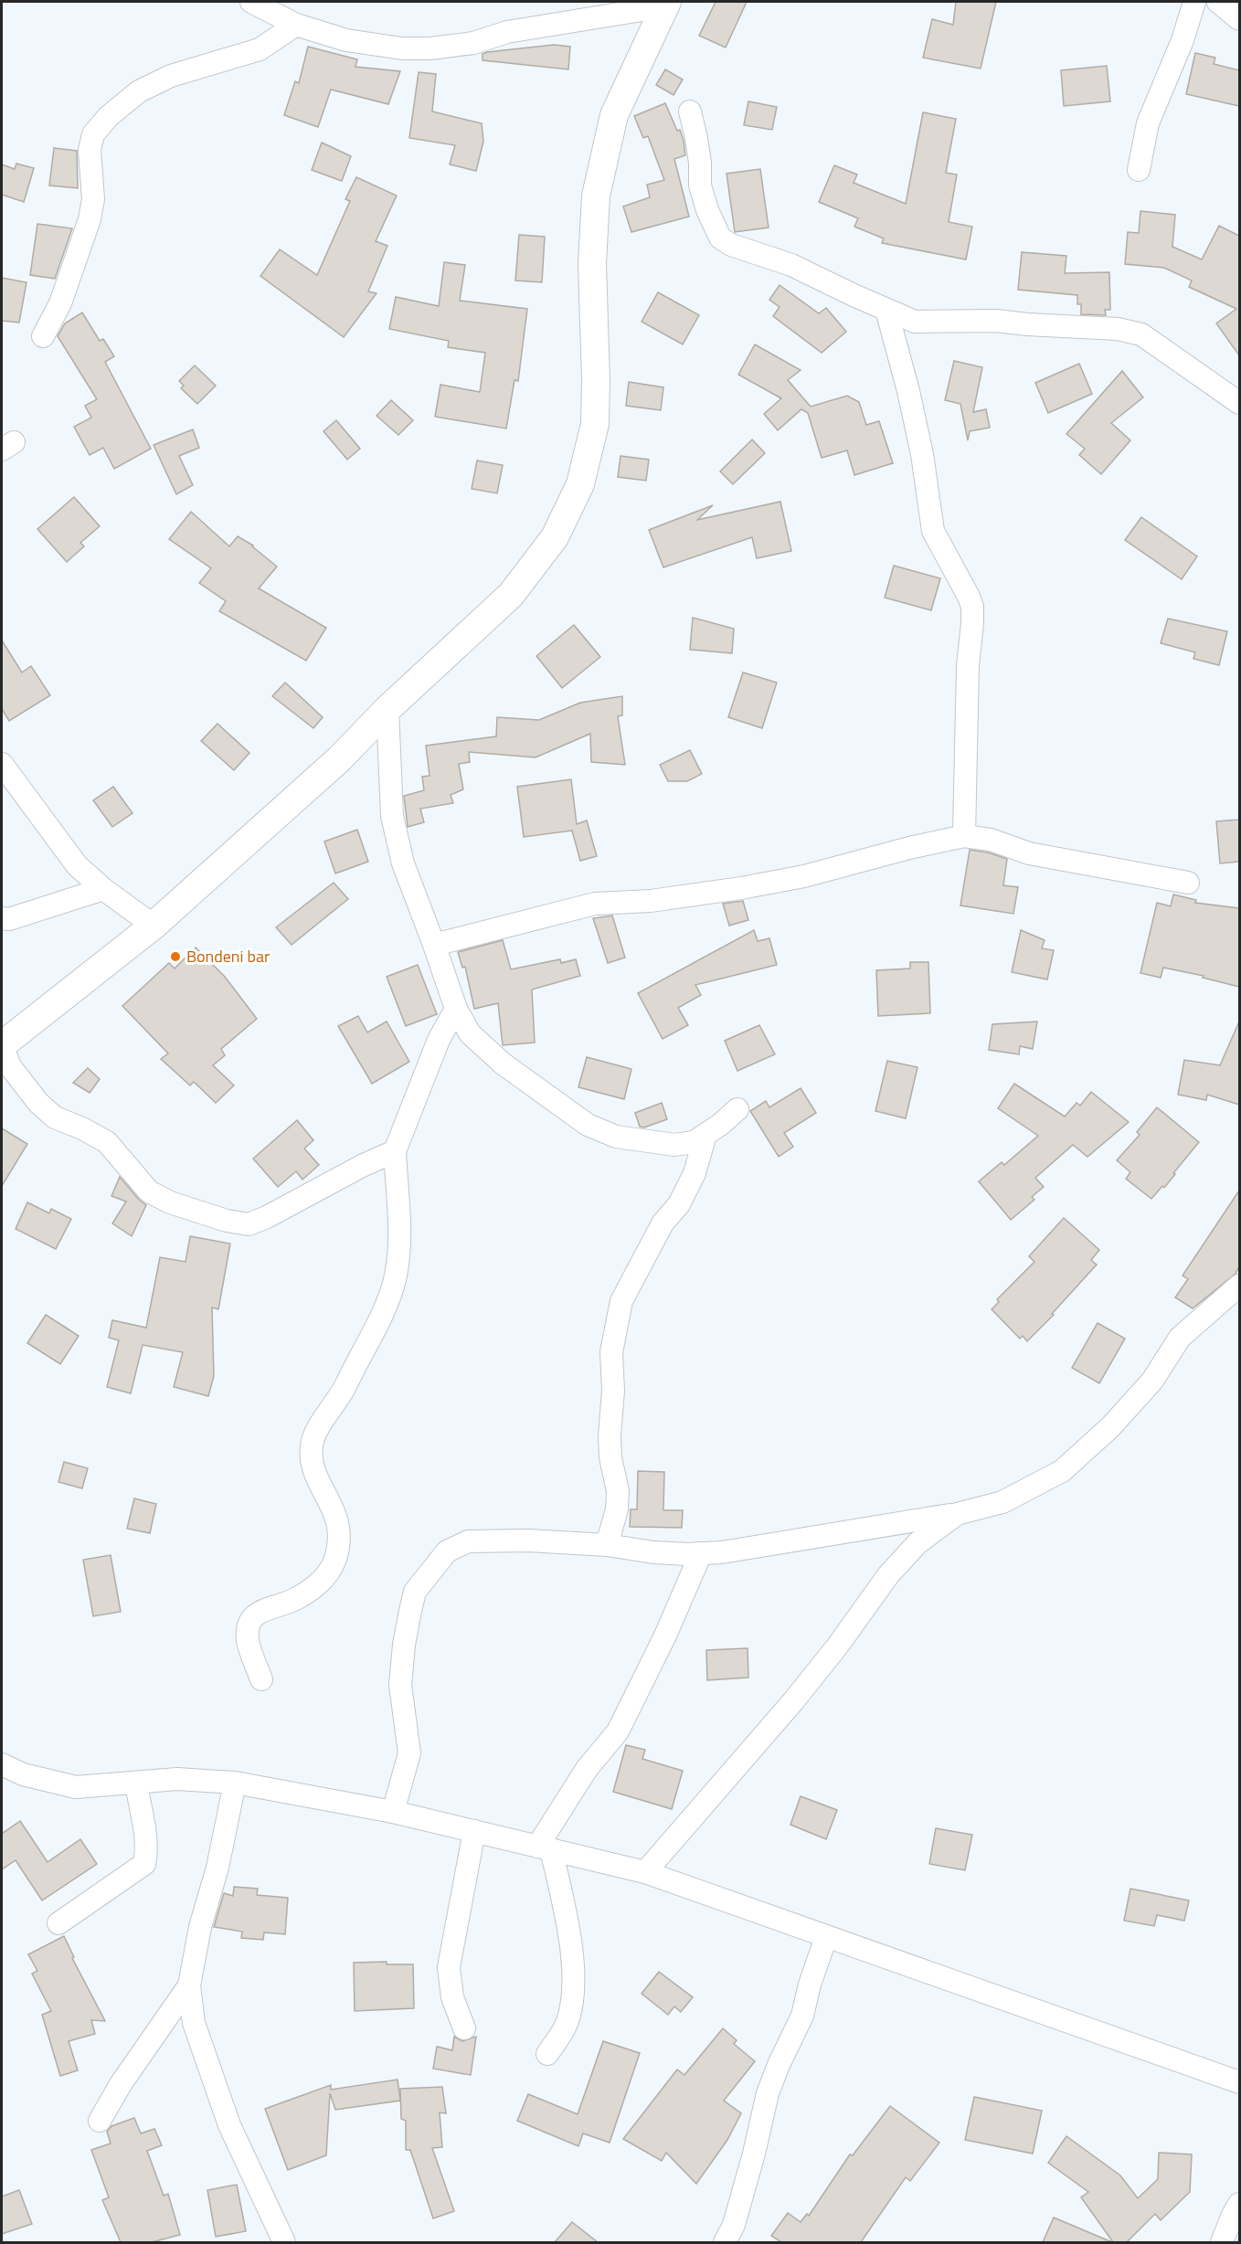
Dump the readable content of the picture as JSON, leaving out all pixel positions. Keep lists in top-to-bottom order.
{
  "places": ["Bondeni bar"]
}
